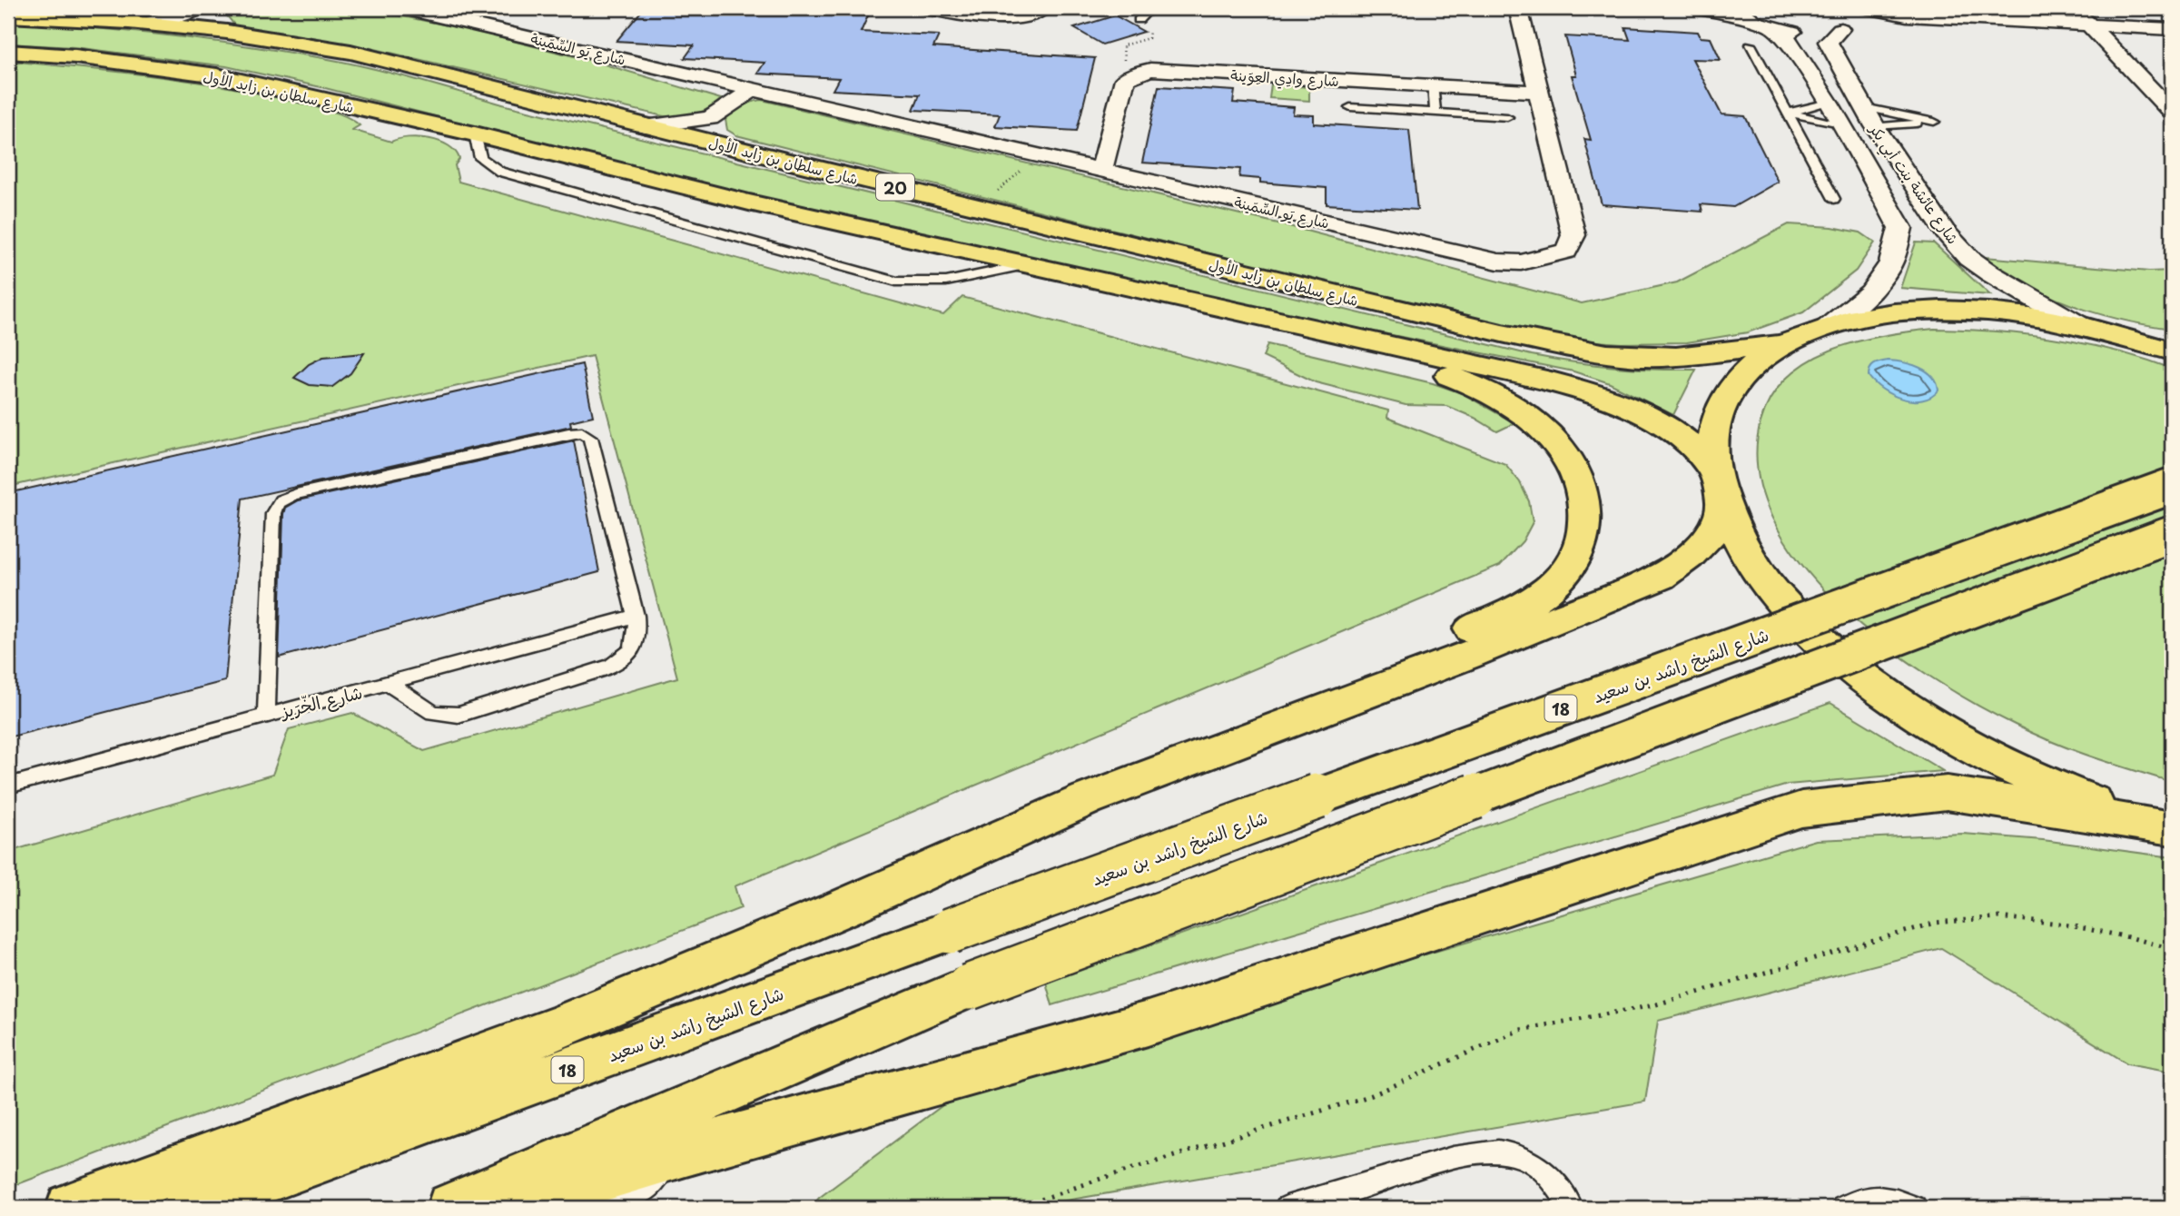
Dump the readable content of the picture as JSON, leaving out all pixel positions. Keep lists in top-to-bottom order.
{
  "streets": {
    "main road": [
      "شارع سلطان بن زايد الأول",
      "20",
      "شارع الشيخ راشد بن سعيد",
      "18"
    ],
    "street": ["شارع يَو السِّمَينة", "شارع وادِي العِوَينة", "شارع عائشة بنت أبي بكر"],
    "lane": ["شارع الخّرَيز"]
  },
  "crossings": [
    ["شارع يَو السِّمَينة", "شارع وادِي العِوَينة"]
  ]
}
